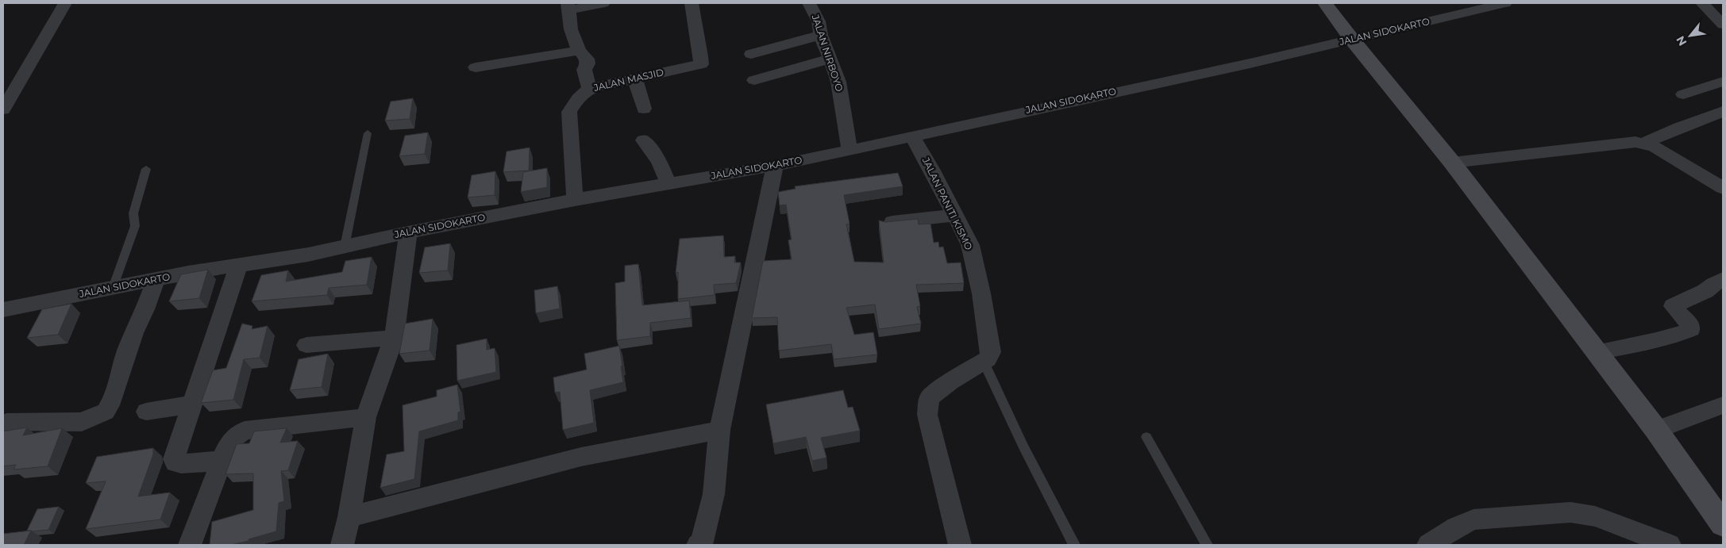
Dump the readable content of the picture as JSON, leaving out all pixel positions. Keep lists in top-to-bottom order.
{
  "streets": {
    "street": [
      "JALAN SIDOKARTO",
      "JALAN NIRBOYO",
      "JALAN MASJID",
      "JALAN PANITI KISMO"
    ]
  },
  "crossings": [
    ["JALAN SIDOKARTO", "JALAN NIRBOYO"],
    ["JALAN SIDOKARTO", "JALAN MASJID"],
    ["JALAN SIDOKARTO", "JALAN PANITI KISMO"]
  ],
  "north": "bottom left"
}
